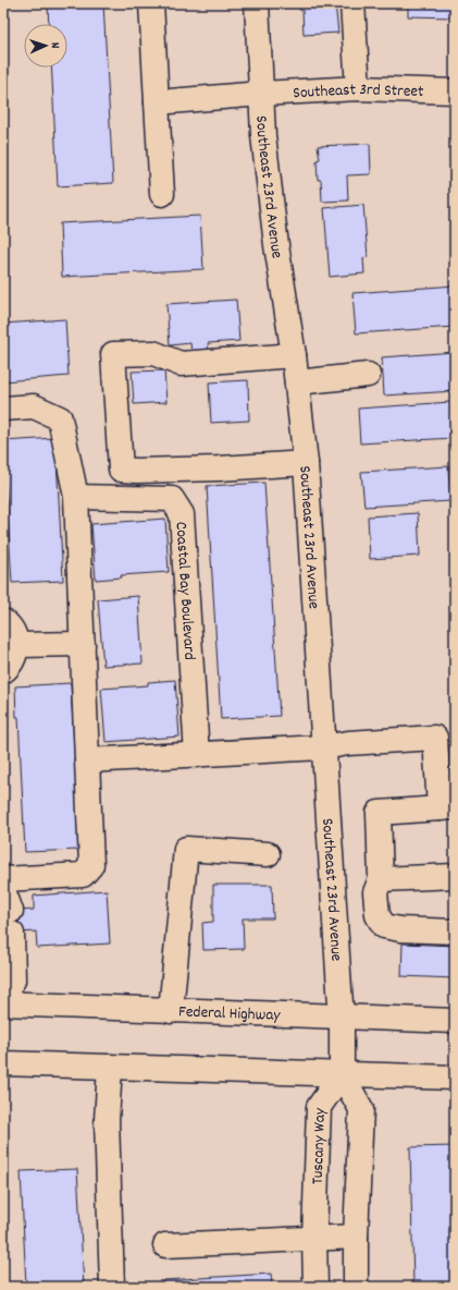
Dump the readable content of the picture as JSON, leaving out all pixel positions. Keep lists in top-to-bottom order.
{
  "streets": {
    "street": [
      "Southeast 3rd Street",
      "Southeast 23rd Avenue",
      "Coastal Bay Boulevard",
      "Federal Highway",
      "Tuscany Way"
    ]
  },
  "crossings": [
    ["Southeast 3rd Street", "Southeast 23rd Avenue"],
    ["Southeast 23rd Avenue", "Federal Highway"],
    ["Southeast 23rd Avenue", "Tuscany Way"]
  ],
  "north": "right"
}
